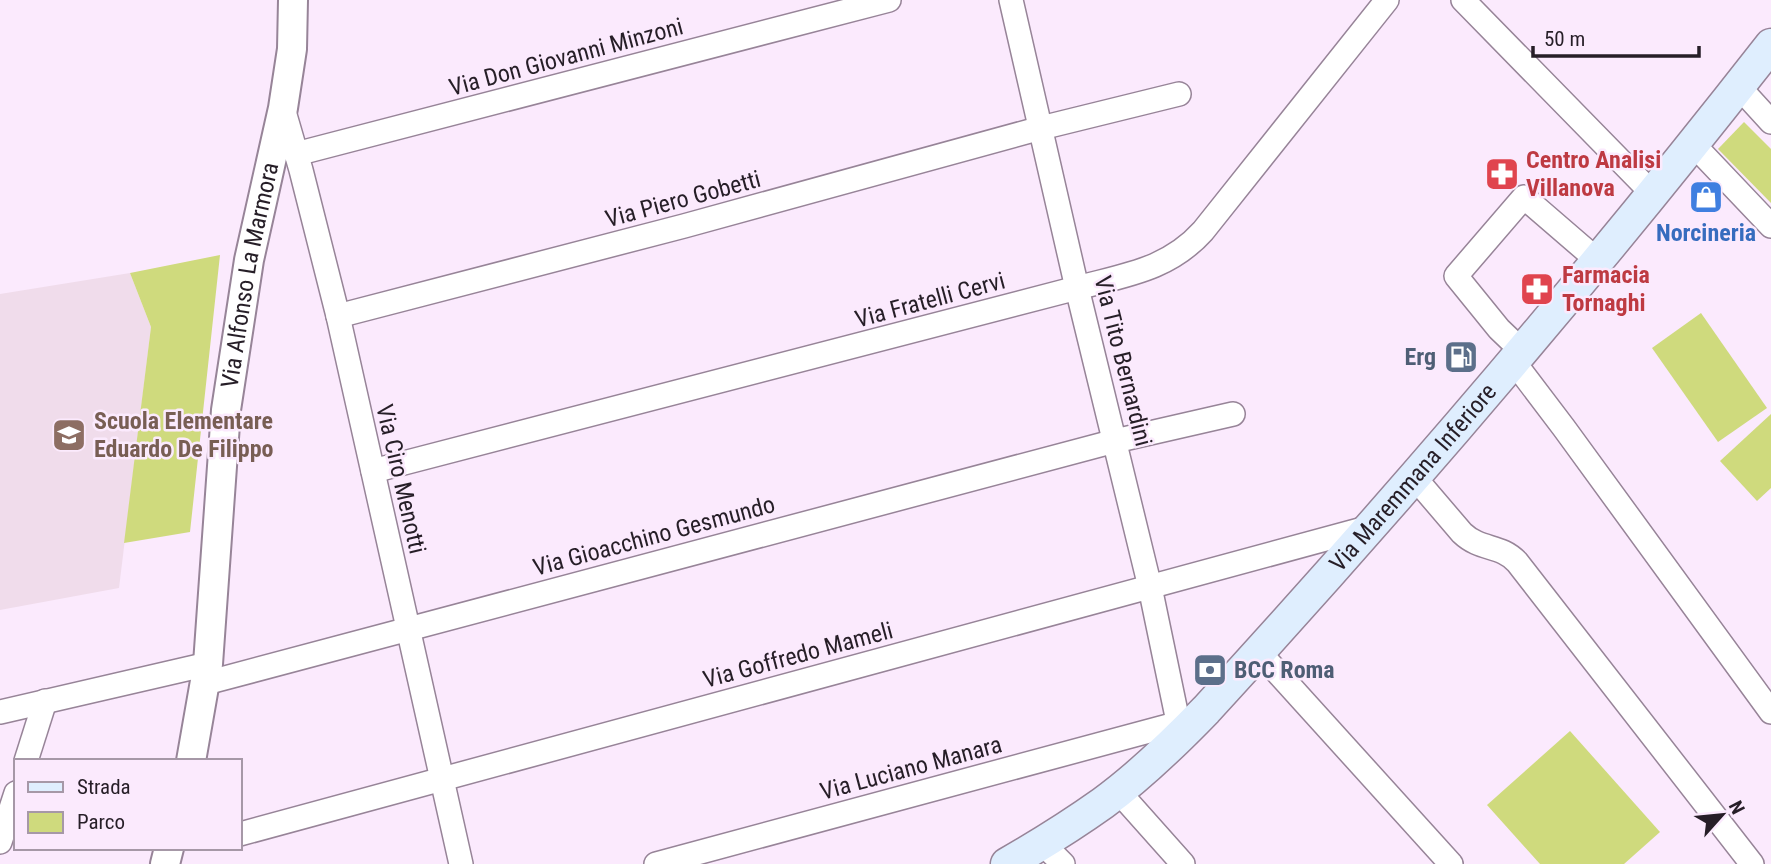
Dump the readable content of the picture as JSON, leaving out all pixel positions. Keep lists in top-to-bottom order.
{
  "streets": {
    "main road": ["Via Maremmana Inferiore"],
    "street": [
      "Via Don Giovanni Minzoni",
      "Via Piero Gobetti",
      "Via Alfonso La Marmora",
      "Via Fratelli Cervi",
      "Via Tito Bernardini",
      "Via Ciro Menotti",
      "Via Gioacchino Gesmundo",
      "Via Goffredo Mameli",
      "Via Luciano Manara"
    ]
  },
  "crossings": [
    ["Via Don Giovanni Minzoni", "Via Ciro Menotti"],
    ["Via Piero Gobetti", "Via Tito Bernardini"],
    ["Via Piero Gobetti", "Via Ciro Menotti"],
    ["Via Alfonso La Marmora", "Via Ciro Menotti"],
    ["Via Alfonso La Marmora", "Via Gioacchino Gesmundo"],
    ["Via Fratelli Cervi", "Via Tito Bernardini"],
    ["Via Fratelli Cervi", "Via Ciro Menotti"],
    ["Via Tito Bernardini", "Via Maremmana Inferiore"],
    ["Via Tito Bernardini", "Via Gioacchino Gesmundo"],
    ["Via Tito Bernardini", "Via Goffredo Mameli"],
    ["Via Tito Bernardini", "Via Luciano Manara"],
    ["Via Maremmana Inferiore", "Via Goffredo Mameli"],
    ["Via Maremmana Inferiore", "Via Luciano Manara"],
    ["Via Ciro Menotti", "Via Gioacchino Gesmundo"],
    ["Via Ciro Menotti", "Via Goffredo Mameli"]
  ],
  "places": {
    "pharmacy": ["Centro Analisi Villanova", "Farmacia Tornaghi"],
    "shop": ["Norcineria"],
    "fuel station": ["Erg"],
    "school or university": ["Scuola Elementare Eduardo De Filippo"],
    "bank": ["BCC Roma"]
  },
  "legend": ["Strada", "Parco"],
  "scale_bar": "50 m",
  "north": "top right"
}
